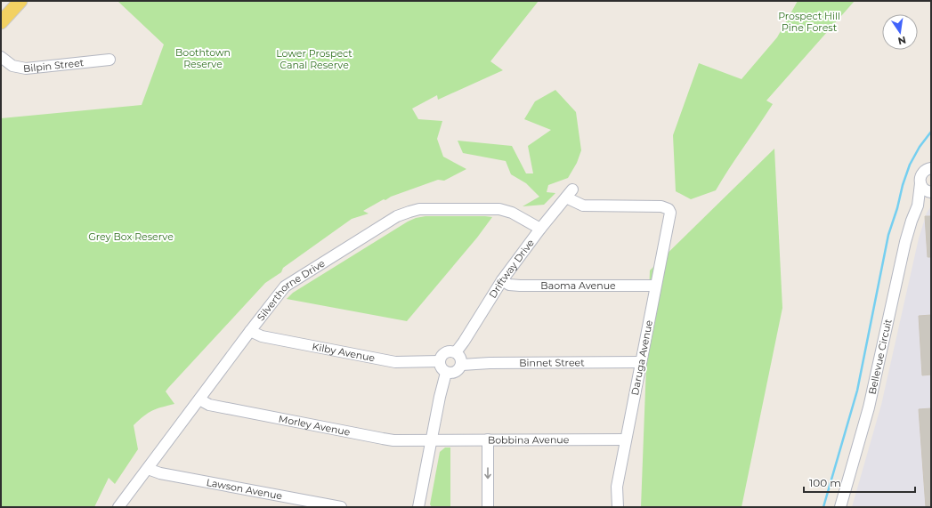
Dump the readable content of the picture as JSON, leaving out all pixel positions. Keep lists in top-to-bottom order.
{
  "streets": {
    "street": [
      "Bilpin Street",
      "Driftway Drive",
      "Baoma Avenue",
      "Silverthorne Drive",
      "Kilby Avenue",
      "Bellevue Circuit",
      "Daruga Avenue",
      "Binnet Street",
      "Morley Avenue",
      "Bobbina Avenue",
      "Lawson Avenue"
    ]
  },
  "crossings": [
    ["Driftway Drive", "Baoma Avenue"],
    ["Driftway Drive", "Silverthorne Drive"],
    ["Driftway Drive", "Kilby Avenue"],
    ["Driftway Drive", "Daruga Avenue"],
    ["Driftway Drive", "Binnet Street"],
    ["Baoma Avenue", "Daruga Avenue"],
    ["Silverthorne Drive", "Kilby Avenue"],
    ["Silverthorne Drive", "Morley Avenue"],
    ["Silverthorne Drive", "Lawson Avenue"],
    ["Kilby Avenue", "Binnet Street"],
    ["Daruga Avenue", "Binnet Street"],
    ["Daruga Avenue", "Bobbina Avenue"],
    ["Morley Avenue", "Bobbina Avenue"]
  ],
  "parks": [
    "Prospect Hill Pine Forest",
    "Boothtown Reserve",
    "Lower Prospect Canal Reserve",
    "Grey Box Reserve"
  ],
  "scale_bar": "100 m",
  "north": "bottom"
}
